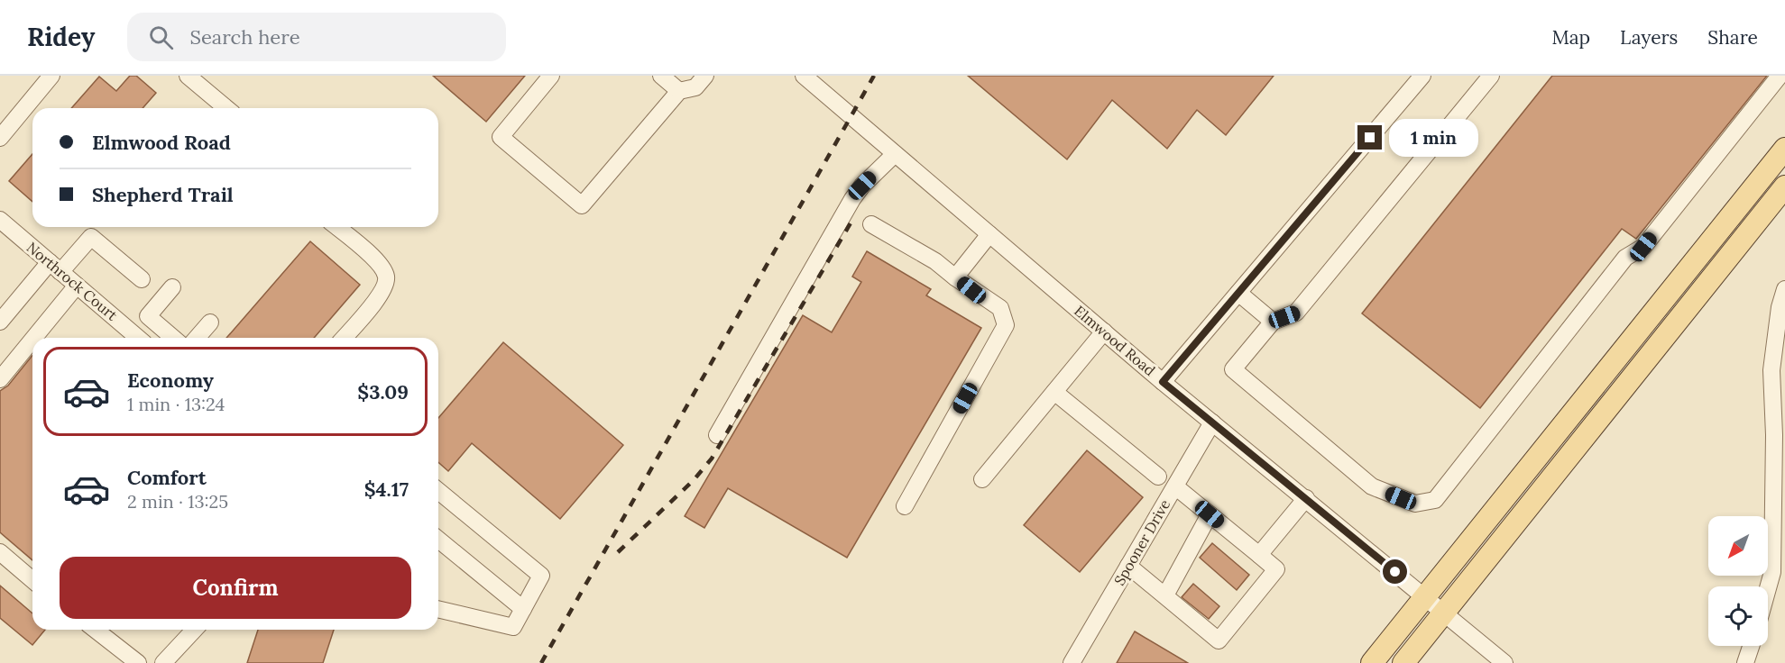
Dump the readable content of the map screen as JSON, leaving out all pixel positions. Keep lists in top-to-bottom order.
{
  "streets": {
    "street": ["Northrock Court", "Elmwood Road", "Spooner Drive"]
  },
  "crossings": [
    ["Elmwood Road", "Spooner Drive"]
  ],
  "north": "bottom left",
  "page": {
    "header": "Ridey",
    "search": "Search here",
    "nav": ["Map", "Layers", "Share"],
    "banner": ["Elmwood Road", "Shepherd Trail"],
    "bubble": "1 min",
    "list": [
      {
        "name": "Economy",
        "note": "1 min · 13:24",
        "value": "$3.09"
      },
      {
        "name": "Comfort",
        "note": "2 min · 13:25",
        "value": "$4.17"
      }
    ],
    "buttons": "Confirm"
  }
}
